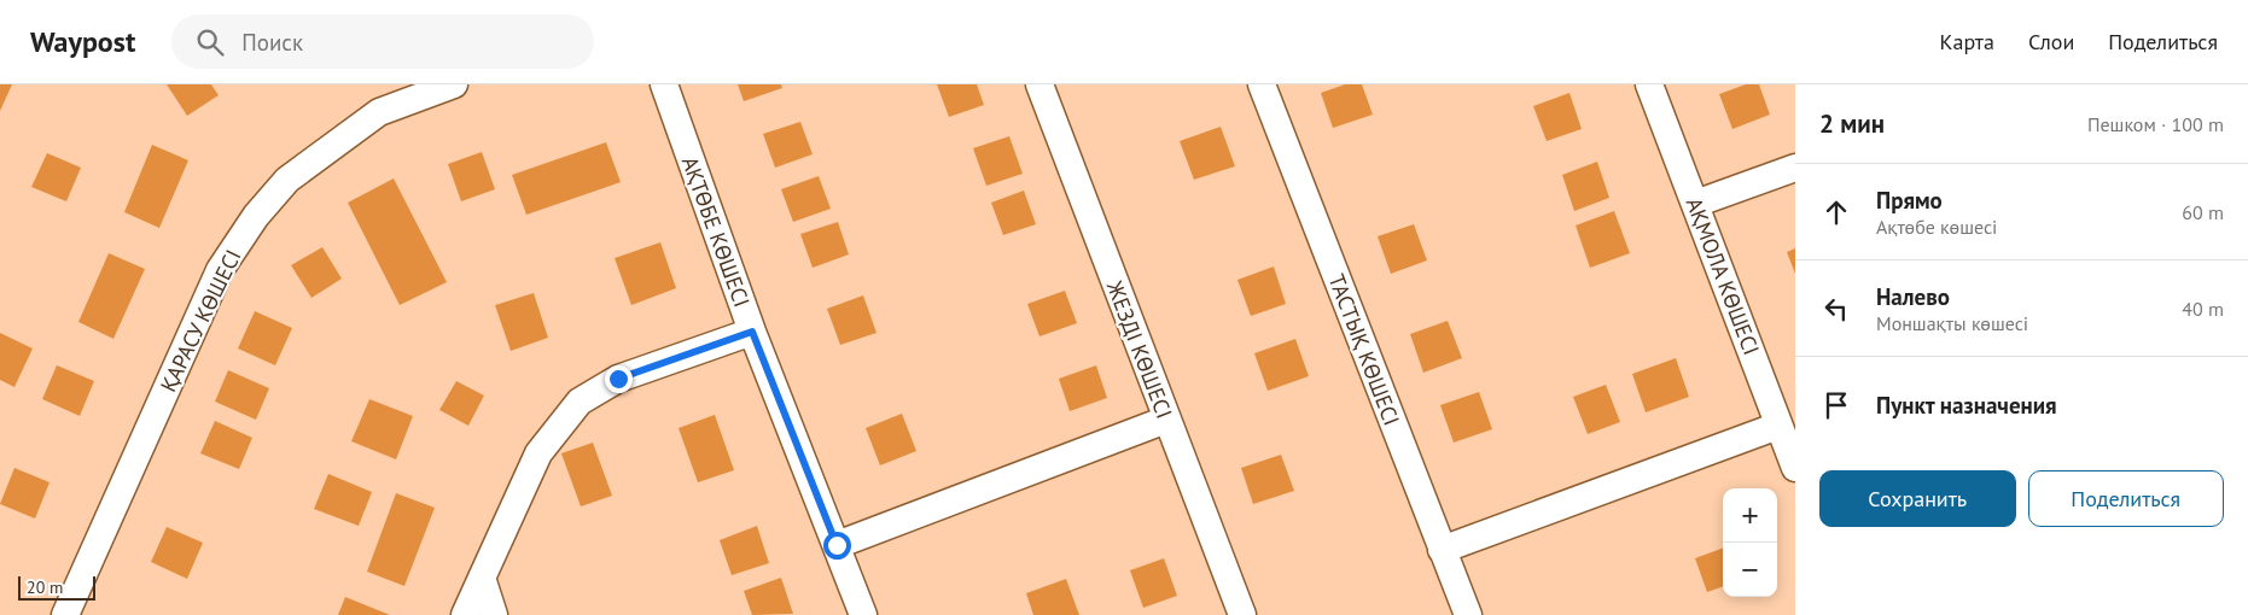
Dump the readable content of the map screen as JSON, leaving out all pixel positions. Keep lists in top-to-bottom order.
{
  "streets": {
    "street": [
      "АҚТӨБЕ КӨШЕСІ",
      "АҚМОЛА КӨШЕСІ",
      "ҚАРАСУ КӨШЕСІ",
      "ЖЕЗДІ КӨШЕСІ",
      "ТАСТЫҚ КӨШЕСІ"
    ]
  },
  "scale_bar": "20 m",
  "page": {
    "header": "Waypost",
    "search": "Поиск",
    "nav": ["Карта", "Слои", "Поделиться"],
    "heading": ["2 мин", "Пешком · 100 m"],
    "list": [
      ["Прямо", "Ақтөбе көшесі", "60 m"],
      ["Налево", "Моншақты көшесі", "40 m"],
      "Пункт назначения"
    ],
    "buttons": ["Сохранить", "Поделиться"],
    "map_buttons": ["+", "−"],
    "scale": "20 m"
  }
}
